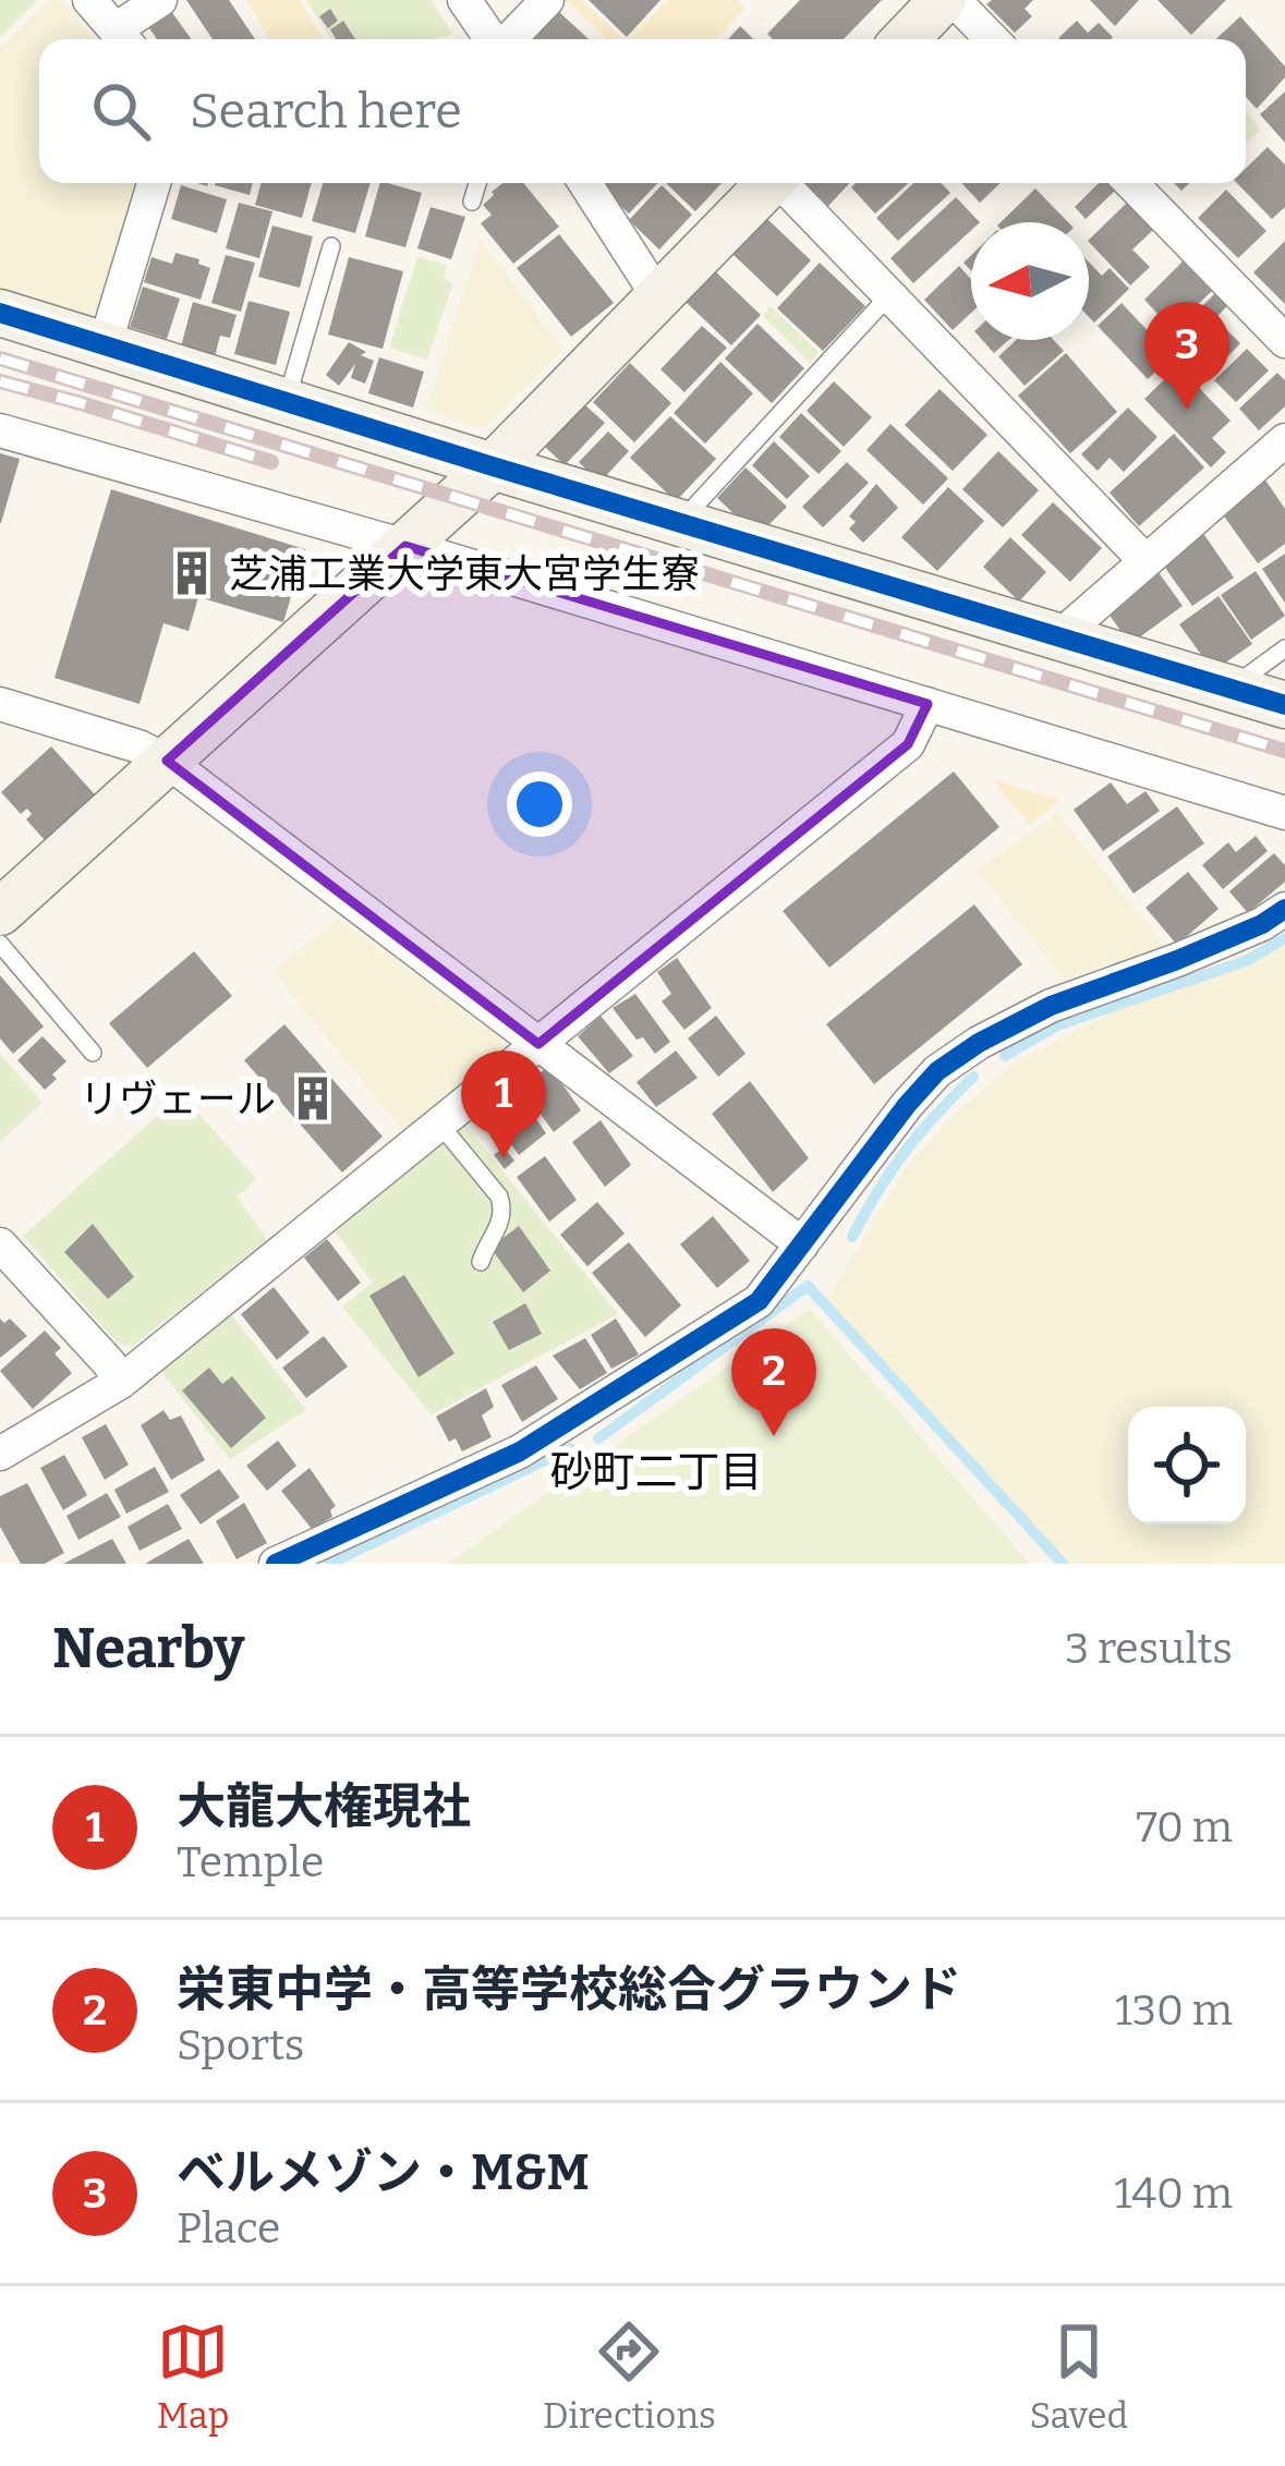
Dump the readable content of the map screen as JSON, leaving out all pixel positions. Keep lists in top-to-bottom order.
{
  "districts": ["砂町二丁目"],
  "places": {
    "building": ["芝浦工業大学東大宮学生寮", "リヴェール"]
  },
  "north": "left",
  "page": {
    "search": "Search here",
    "pins": ["3", "1", "2"],
    "heading": ["Nearby", "3 results"],
    "list": [
      {
        "mark": "1",
        "name": "大龍大権現社",
        "note": "Temple",
        "value": "70 m"
      },
      {
        "mark": "2",
        "name": "栄東中学・高等学校総合グラウンド",
        "note": "Sports",
        "value": "130 m"
      },
      {
        "mark": "3",
        "name": "ベルメゾン・M&M",
        "note": "Place",
        "value": "140 m"
      }
    ],
    "nav": ["Map", "Directions", "Saved"]
  }
}
